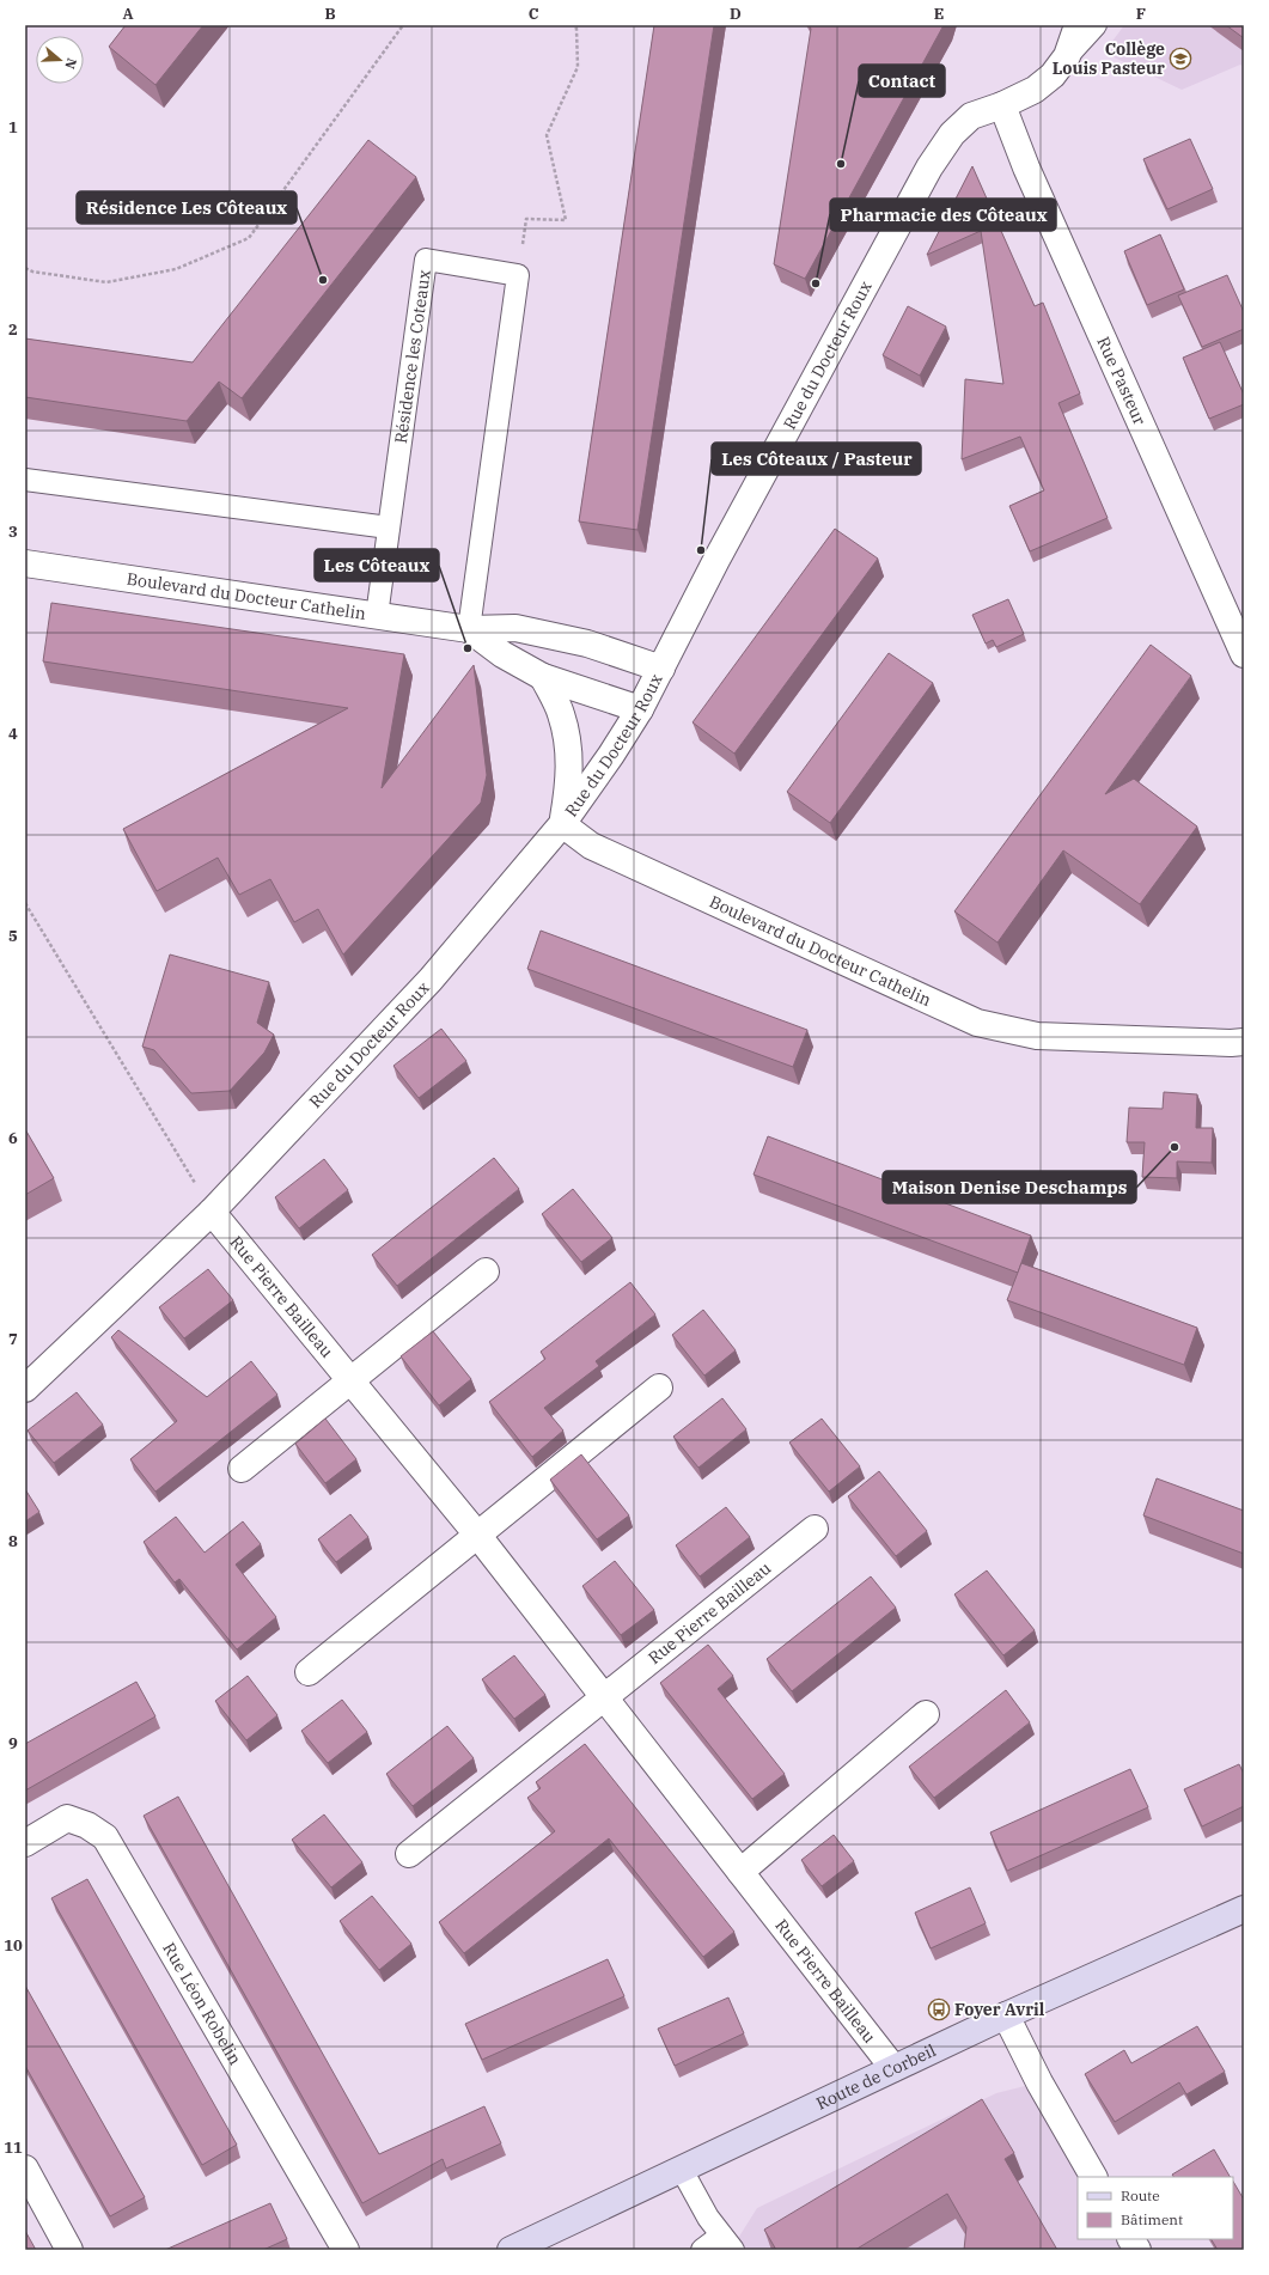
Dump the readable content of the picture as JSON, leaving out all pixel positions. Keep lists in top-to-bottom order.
{
  "streets": {
    "main road": ["Route de Corbeil"],
    "street": [
      "Rue du Docteur Roux",
      "Rue Pasteur",
      "Boulevard du Docteur Cathelin",
      "Rue Pierre Bailleau",
      "Rue Léon Robelin"
    ],
    "lane": ["Résidence les Coteaux"]
  },
  "crossings": [
    ["Rue du Docteur Roux", "Rue Pasteur"],
    ["Rue du Docteur Roux", "Boulevard du Docteur Cathelin"],
    ["Rue du Docteur Roux", "Rue Pierre Bailleau"],
    ["Résidence les Coteaux", "Boulevard du Docteur Cathelin"],
    ["Rue Pierre Bailleau", "Route de Corbeil"]
  ],
  "places": {
    "school or university": ["Collège Louis Pasteur"],
    "other": [
      "Contact",
      "Résidence Les Côteaux",
      "Pharmacie des Côteaux",
      "Les Côteaux / Pasteur",
      "Les Côteaux",
      "Maison Denise Deschamps"
    ],
    "bus stop": ["Foyer Avril"]
  },
  "legend": ["Route", "Bâtiment"],
  "north": "right",
  "grid": {
    "columns": [
      "A",
      "B",
      "C",
      "D",
      "E",
      "F"
    ],
    "rows": [
      "1",
      "2",
      "3",
      "4",
      "5",
      "6",
      "7",
      "8",
      "9",
      "10",
      "11"
    ]
  }
}
